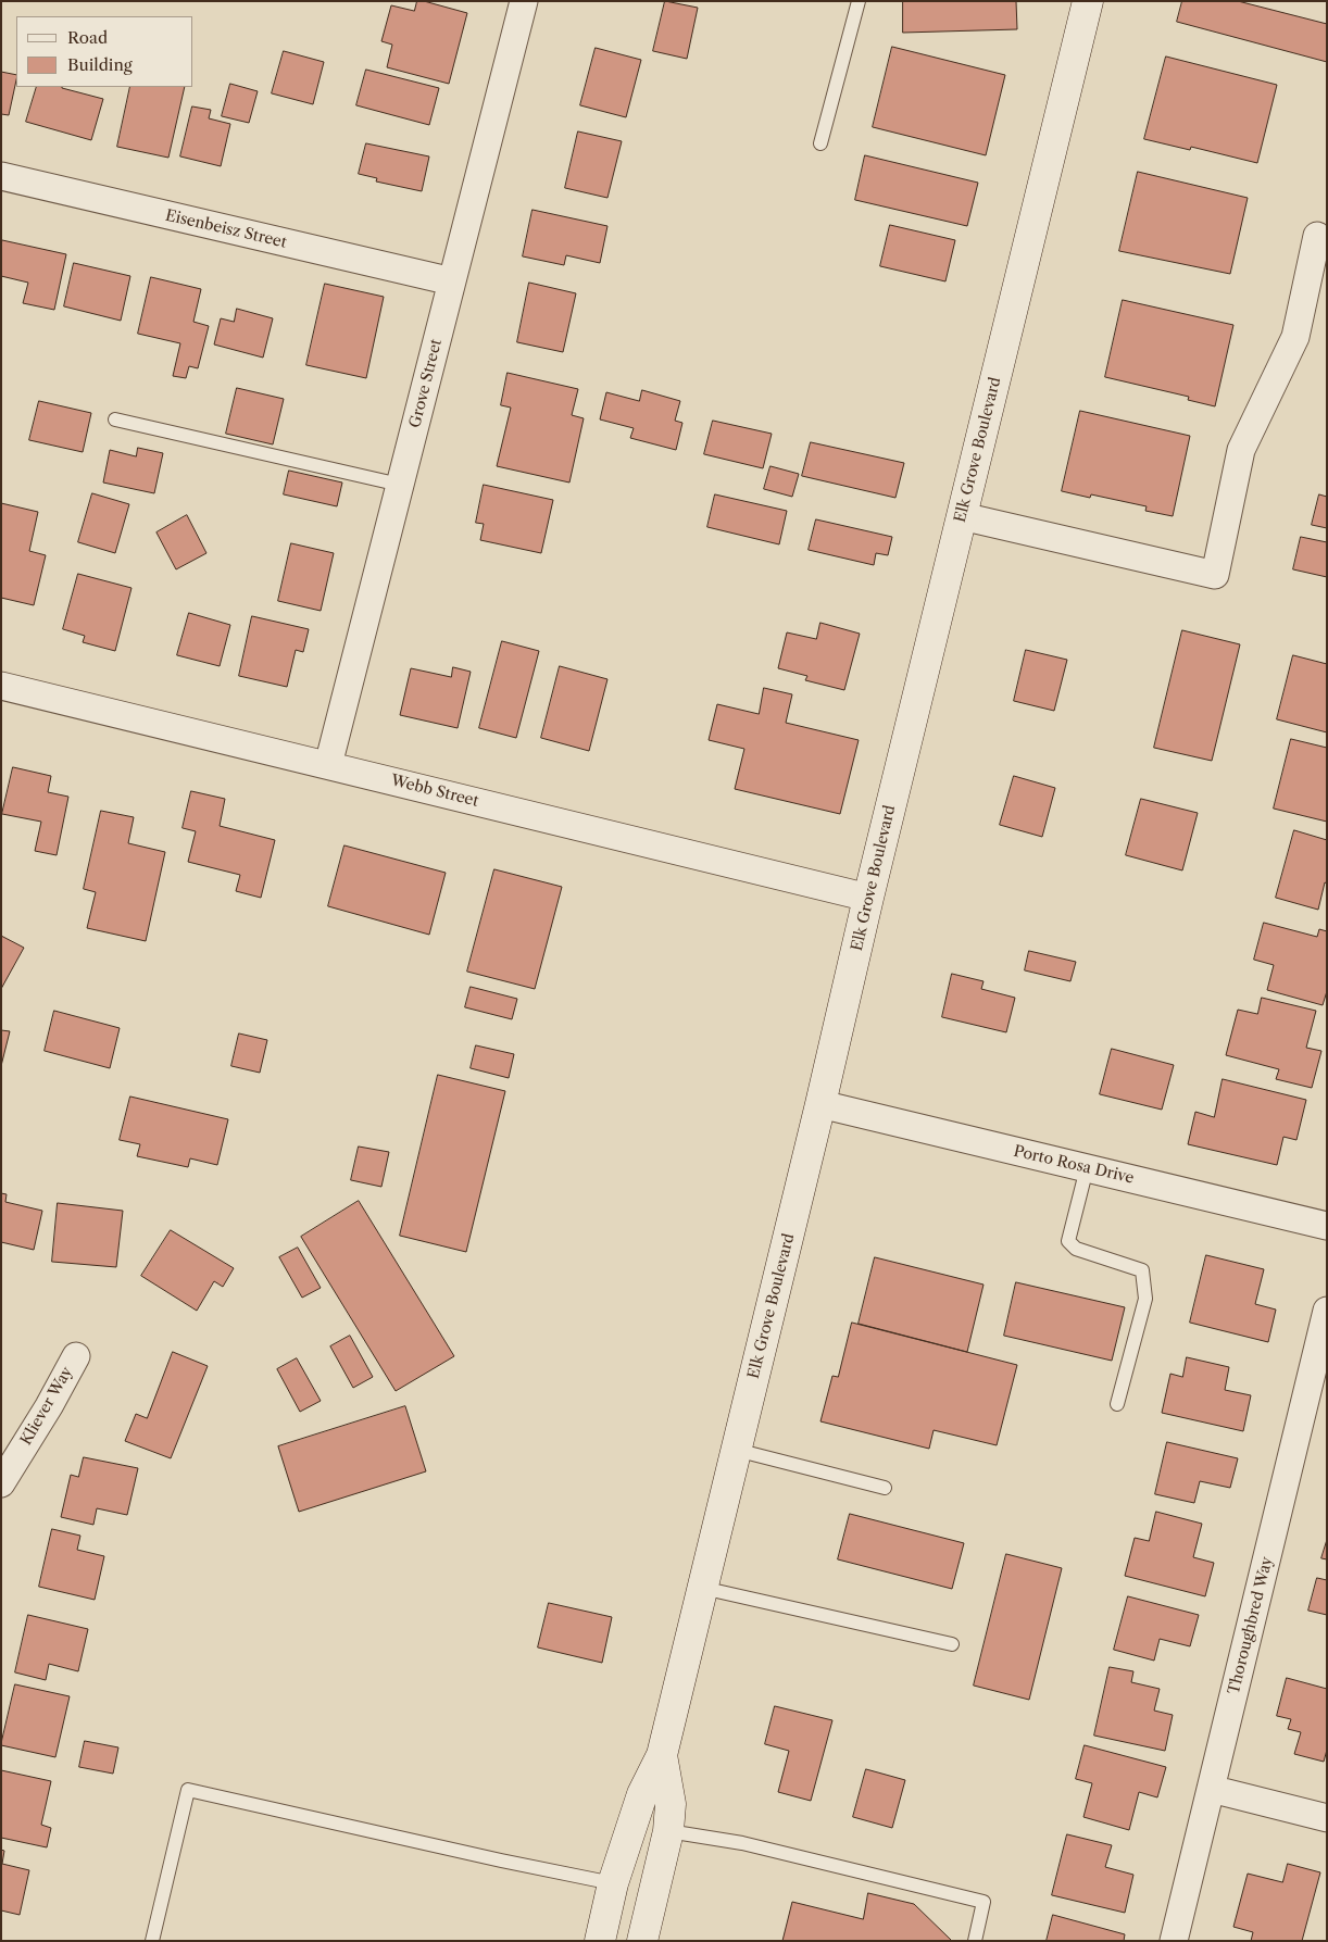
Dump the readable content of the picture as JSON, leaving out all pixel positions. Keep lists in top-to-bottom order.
{
  "streets": {
    "main road": ["Elk Grove Boulevard"],
    "street": [
      "Eisenbeisz Street",
      "Grove Street",
      "Webb Street",
      "Porto Rosa Drive",
      "Kliever Way",
      "Thoroughbred Way"
    ]
  },
  "crossings": [
    ["Eisenbeisz Street", "Grove Street"],
    ["Grove Street", "Webb Street"],
    ["Elk Grove Boulevard", "Webb Street"],
    ["Elk Grove Boulevard", "Porto Rosa Drive"]
  ],
  "legend": ["Road", "Building"]
}
